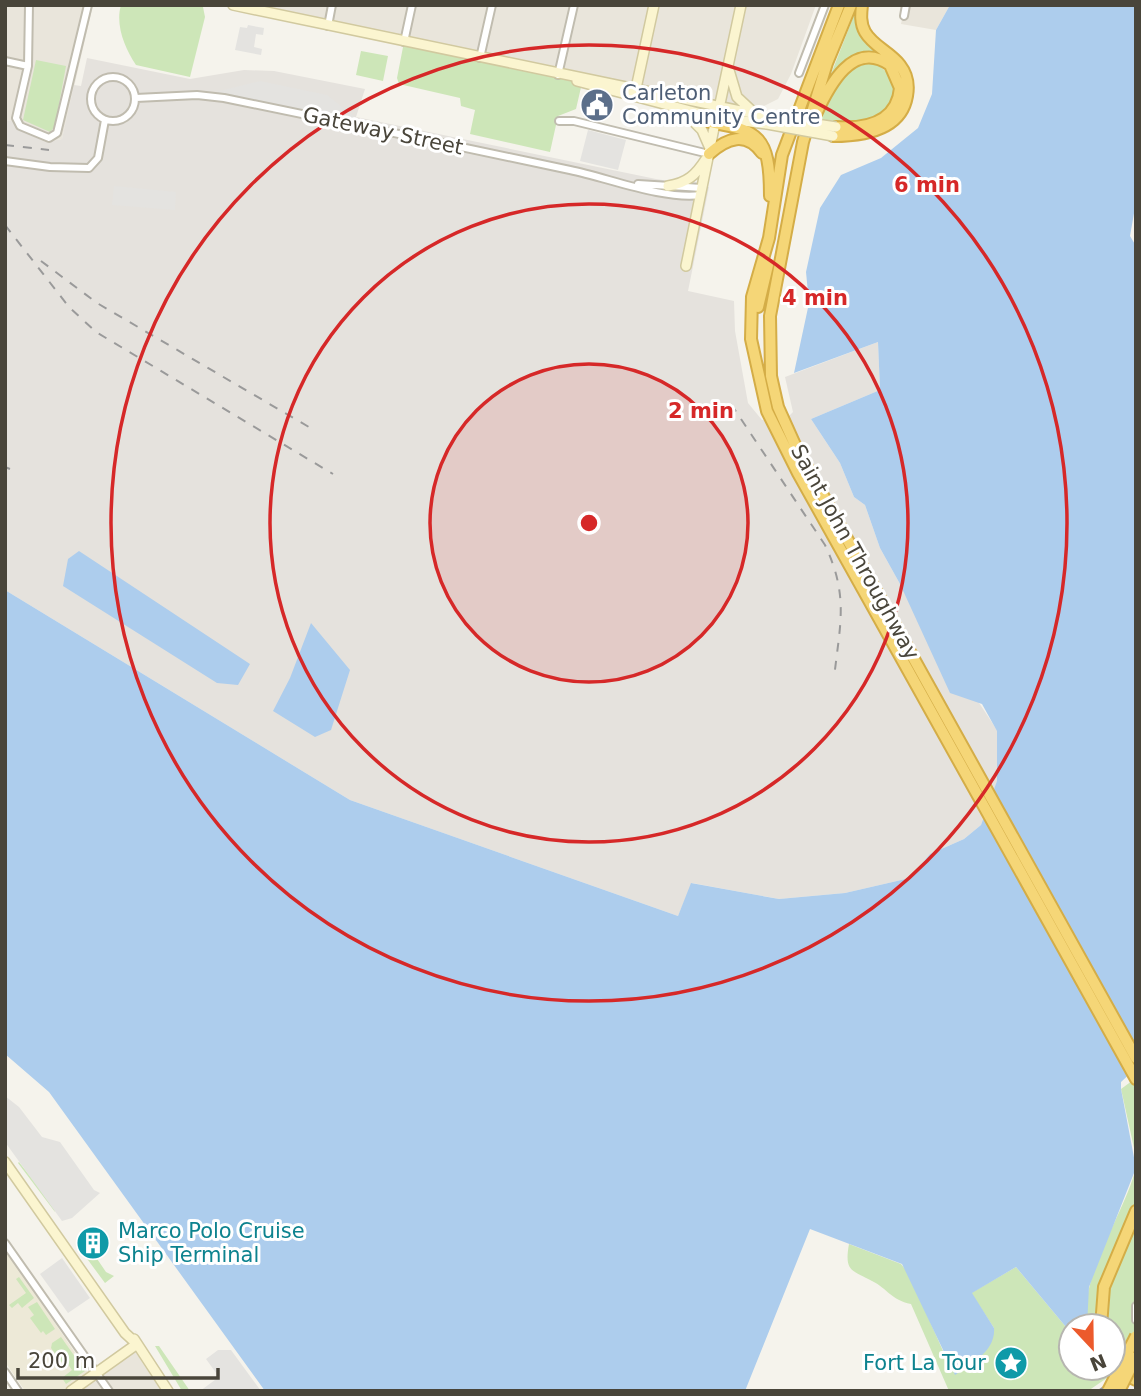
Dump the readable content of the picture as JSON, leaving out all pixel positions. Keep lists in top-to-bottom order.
{
  "streets": {
    "highway": ["Saint John Throughway"],
    "street": ["Gateway Street"]
  },
  "places": {
    "public building": ["Carleton Community Centre"],
    "building": ["Marco Polo Cruise Ship Terminal"],
    "place": ["Fort La Tour"]
  },
  "scale_bar": "200 m",
  "north": "bottom",
  "rings": ["6 min", "4 min", "2 min"]
}
